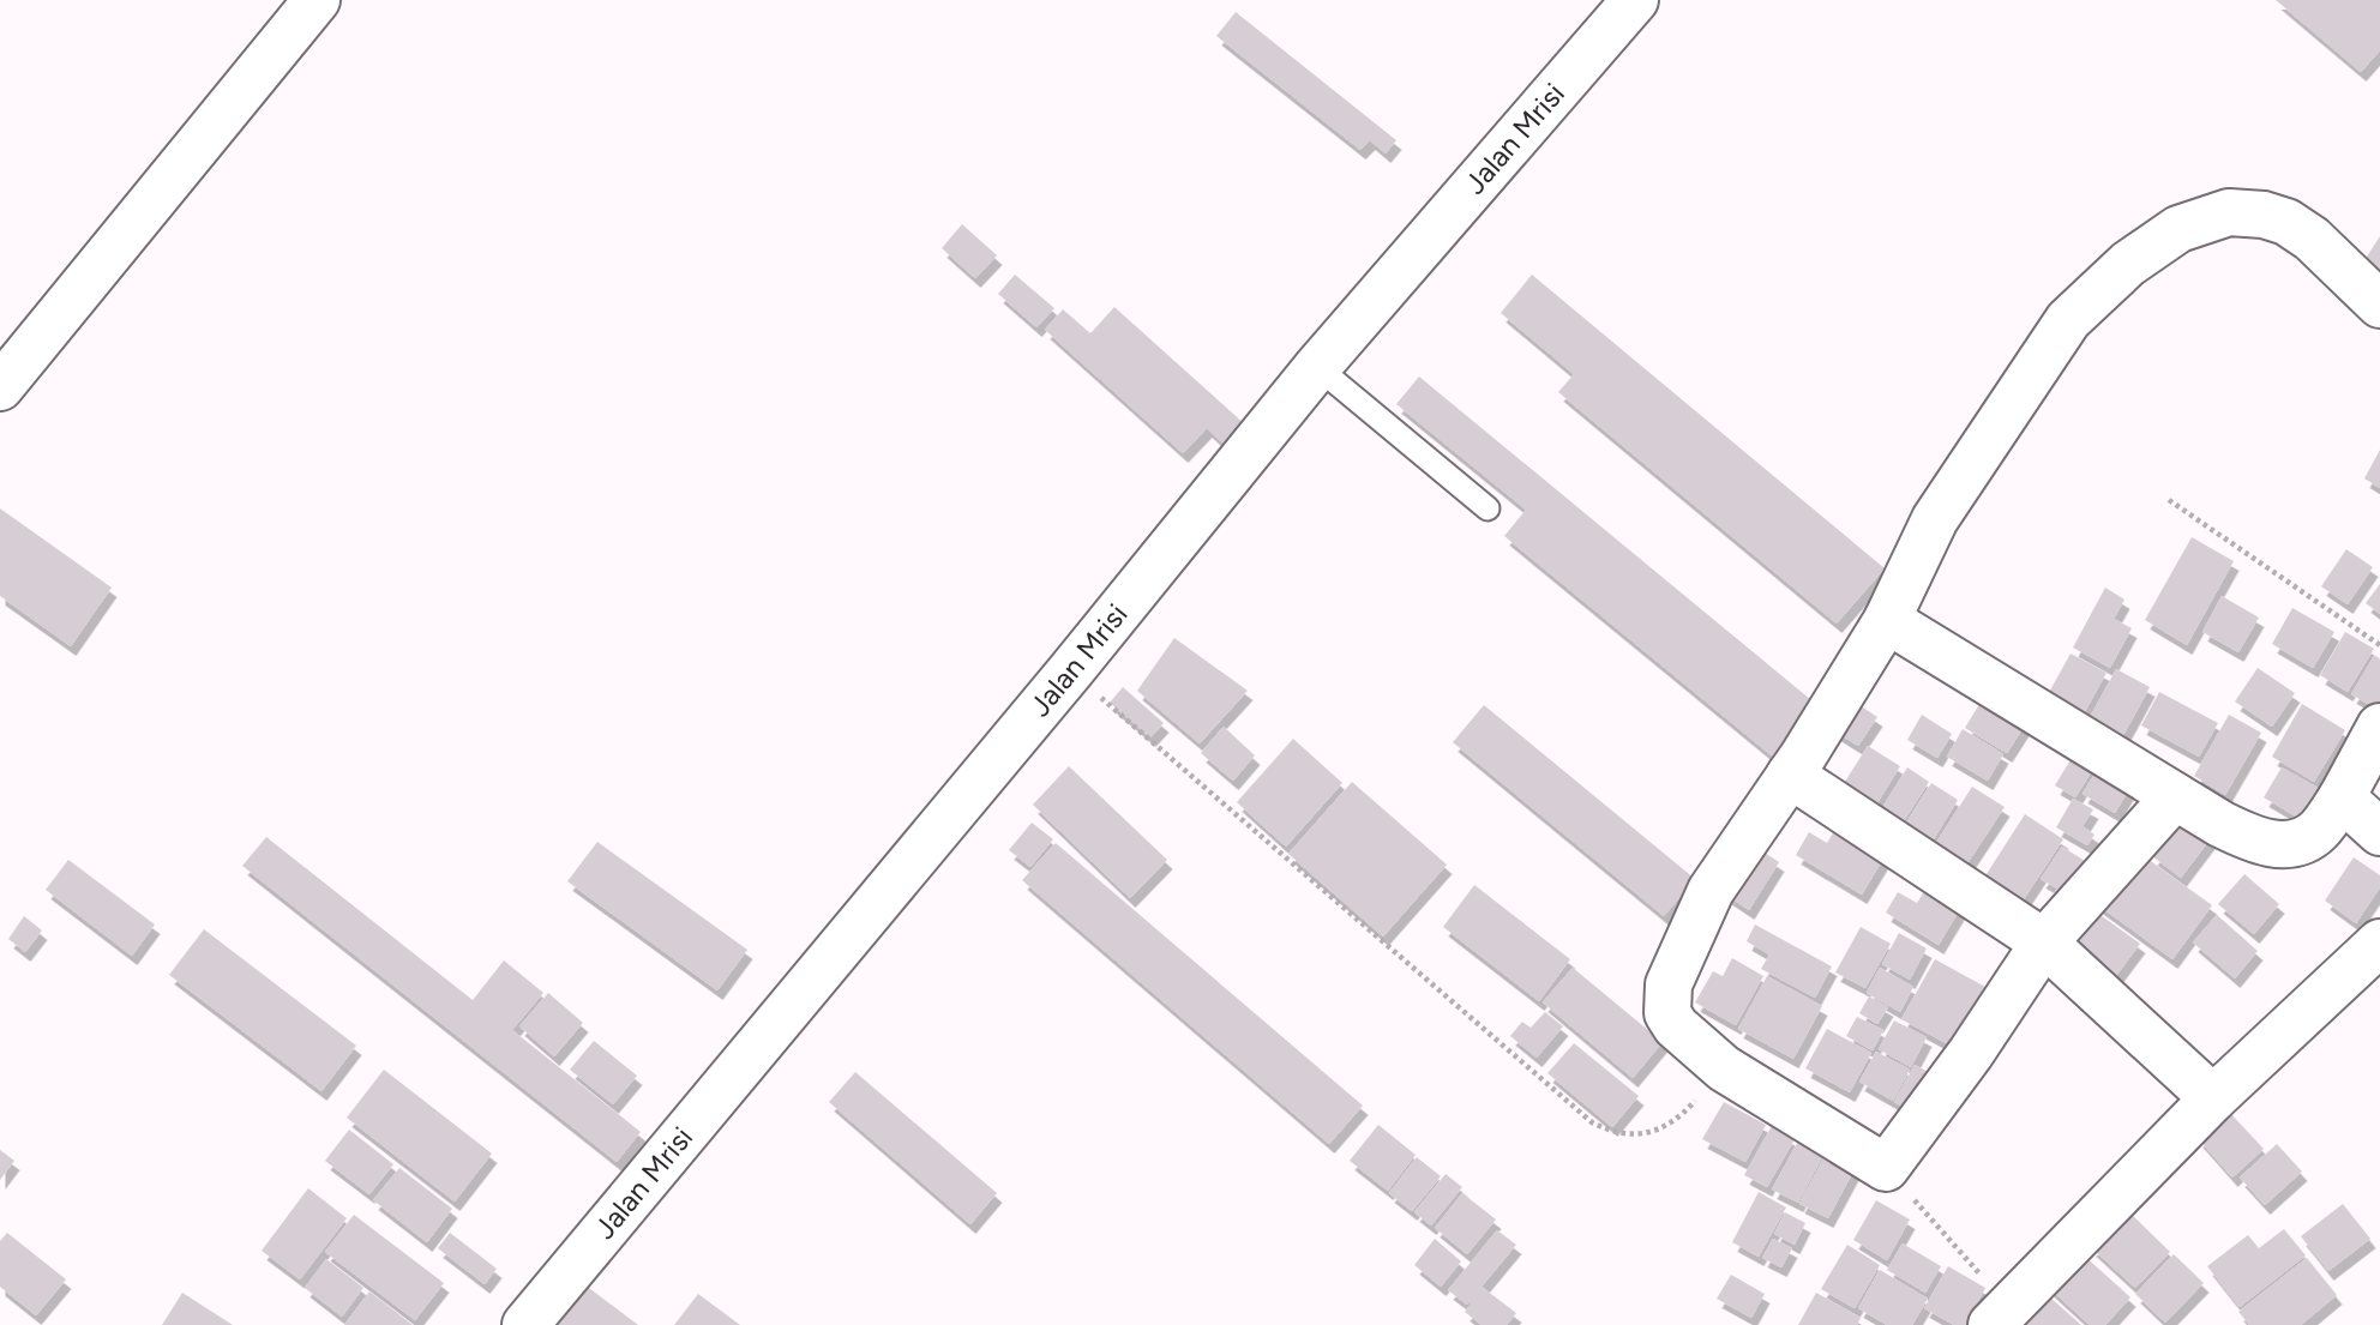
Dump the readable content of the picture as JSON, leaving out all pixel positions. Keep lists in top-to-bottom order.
{
  "streets": {
    "street": ["Jalan Mrisi"]
  }
}
